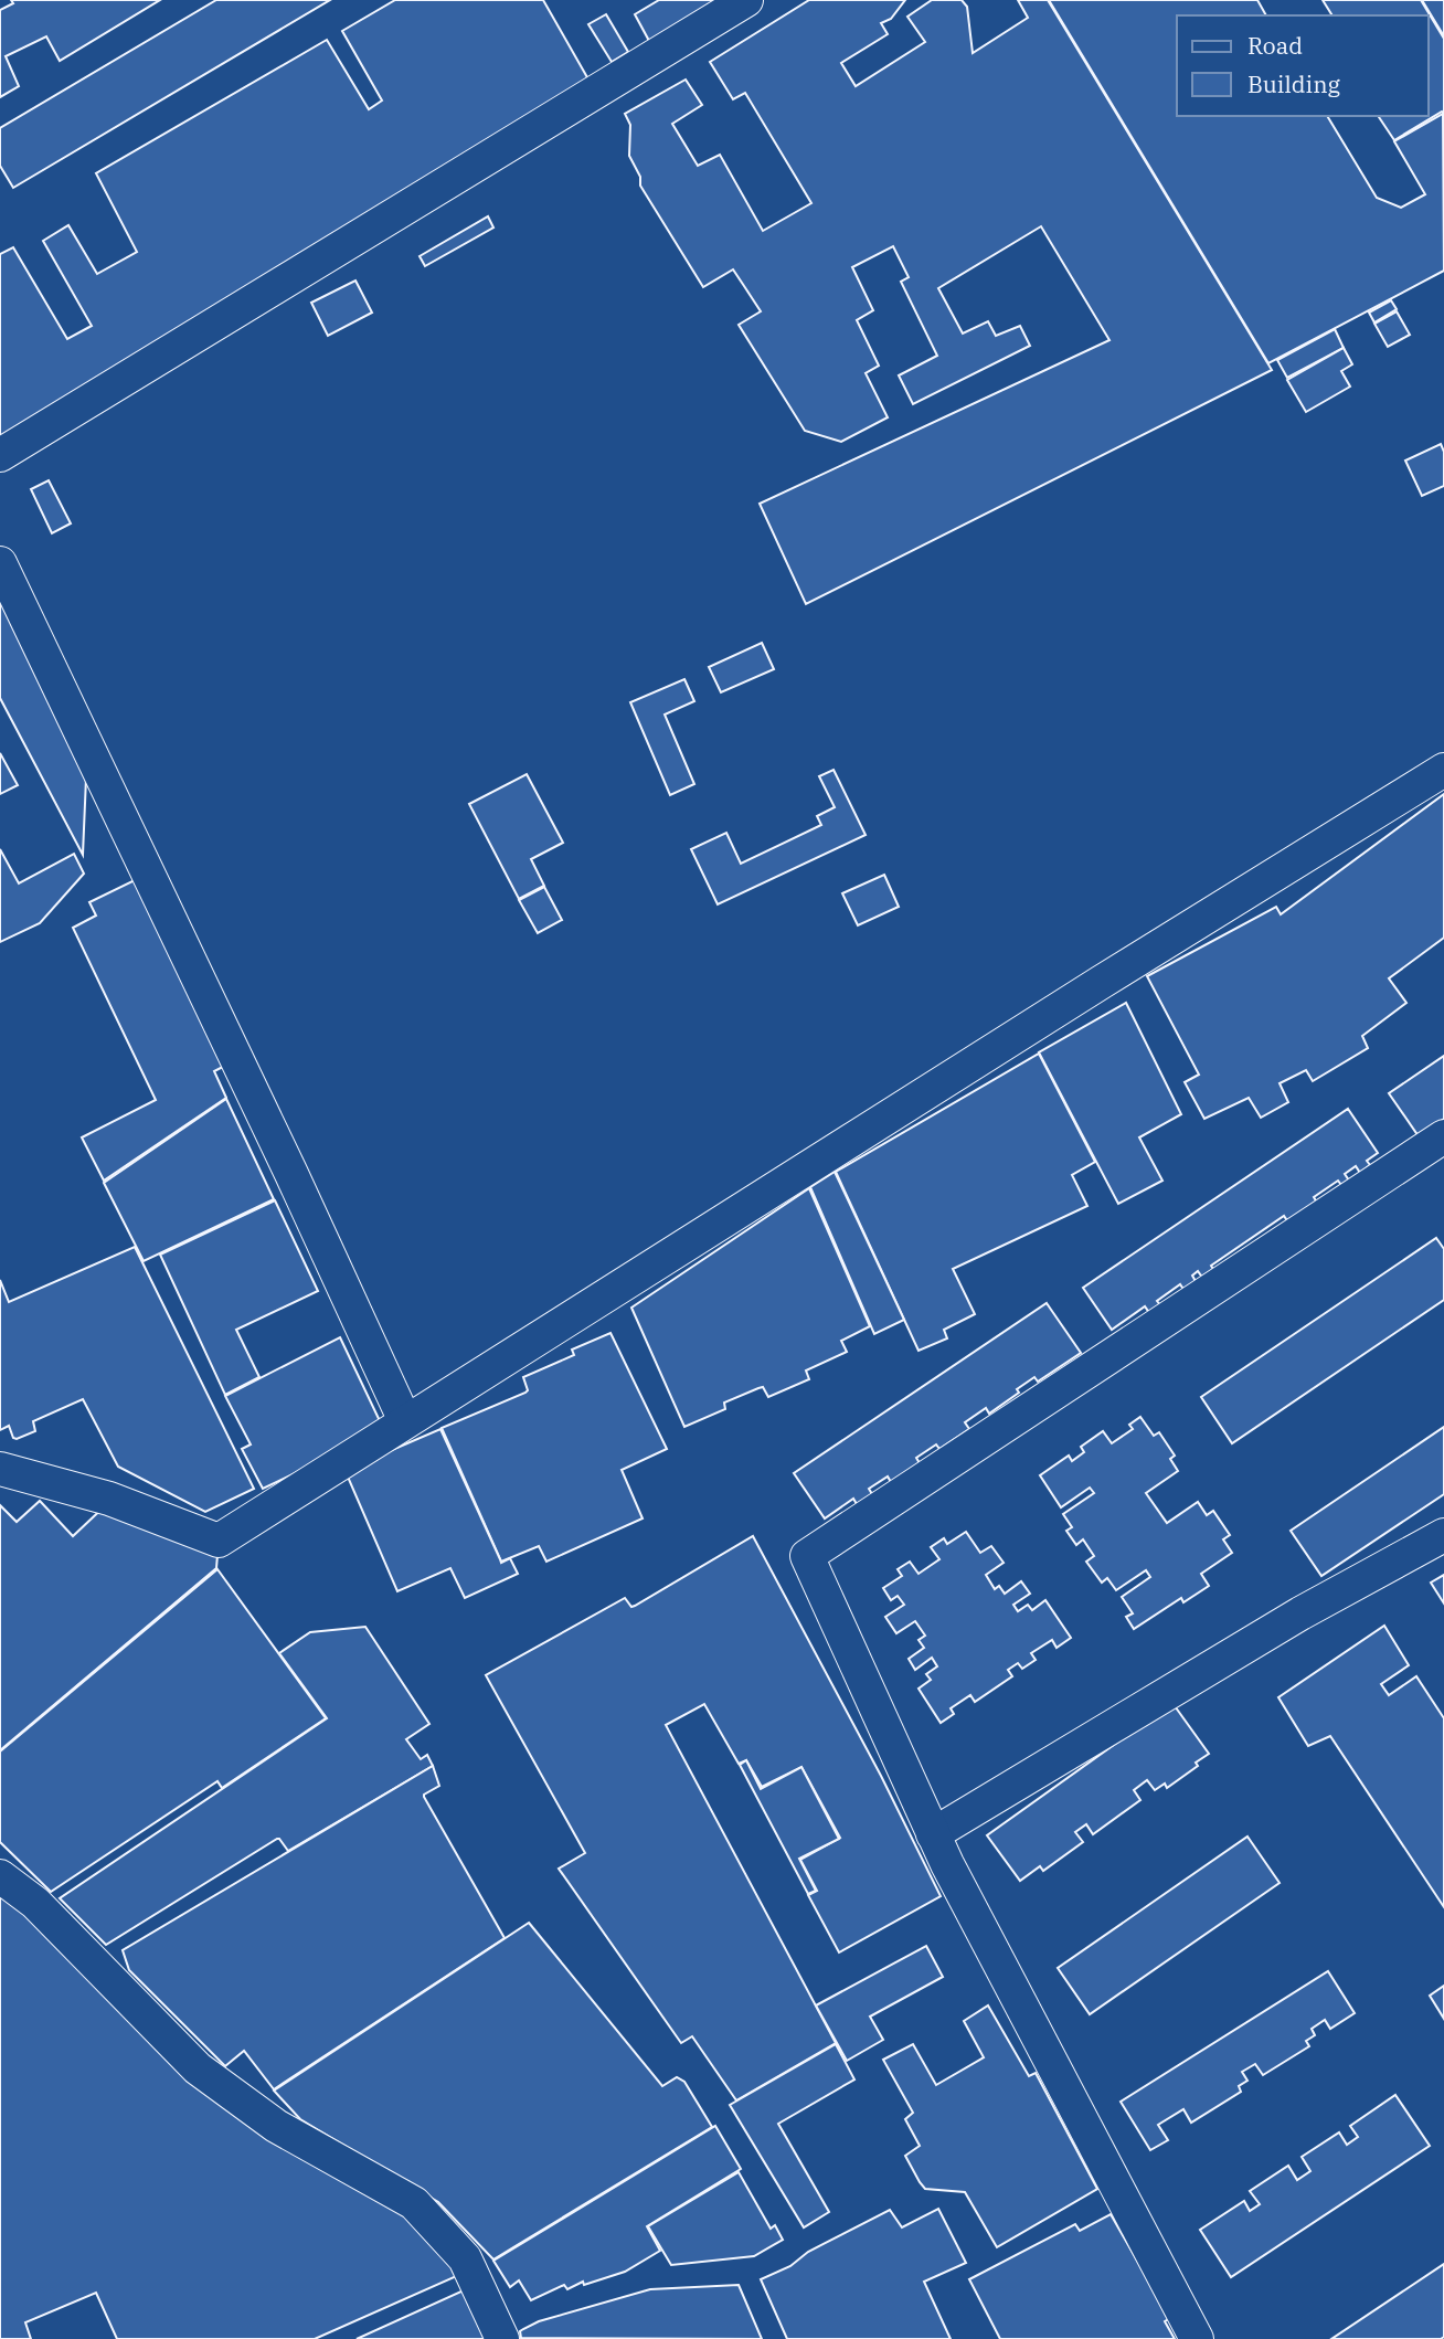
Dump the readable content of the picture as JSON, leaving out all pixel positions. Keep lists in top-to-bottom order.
{
  "legend": ["Road", "Building"]
}
